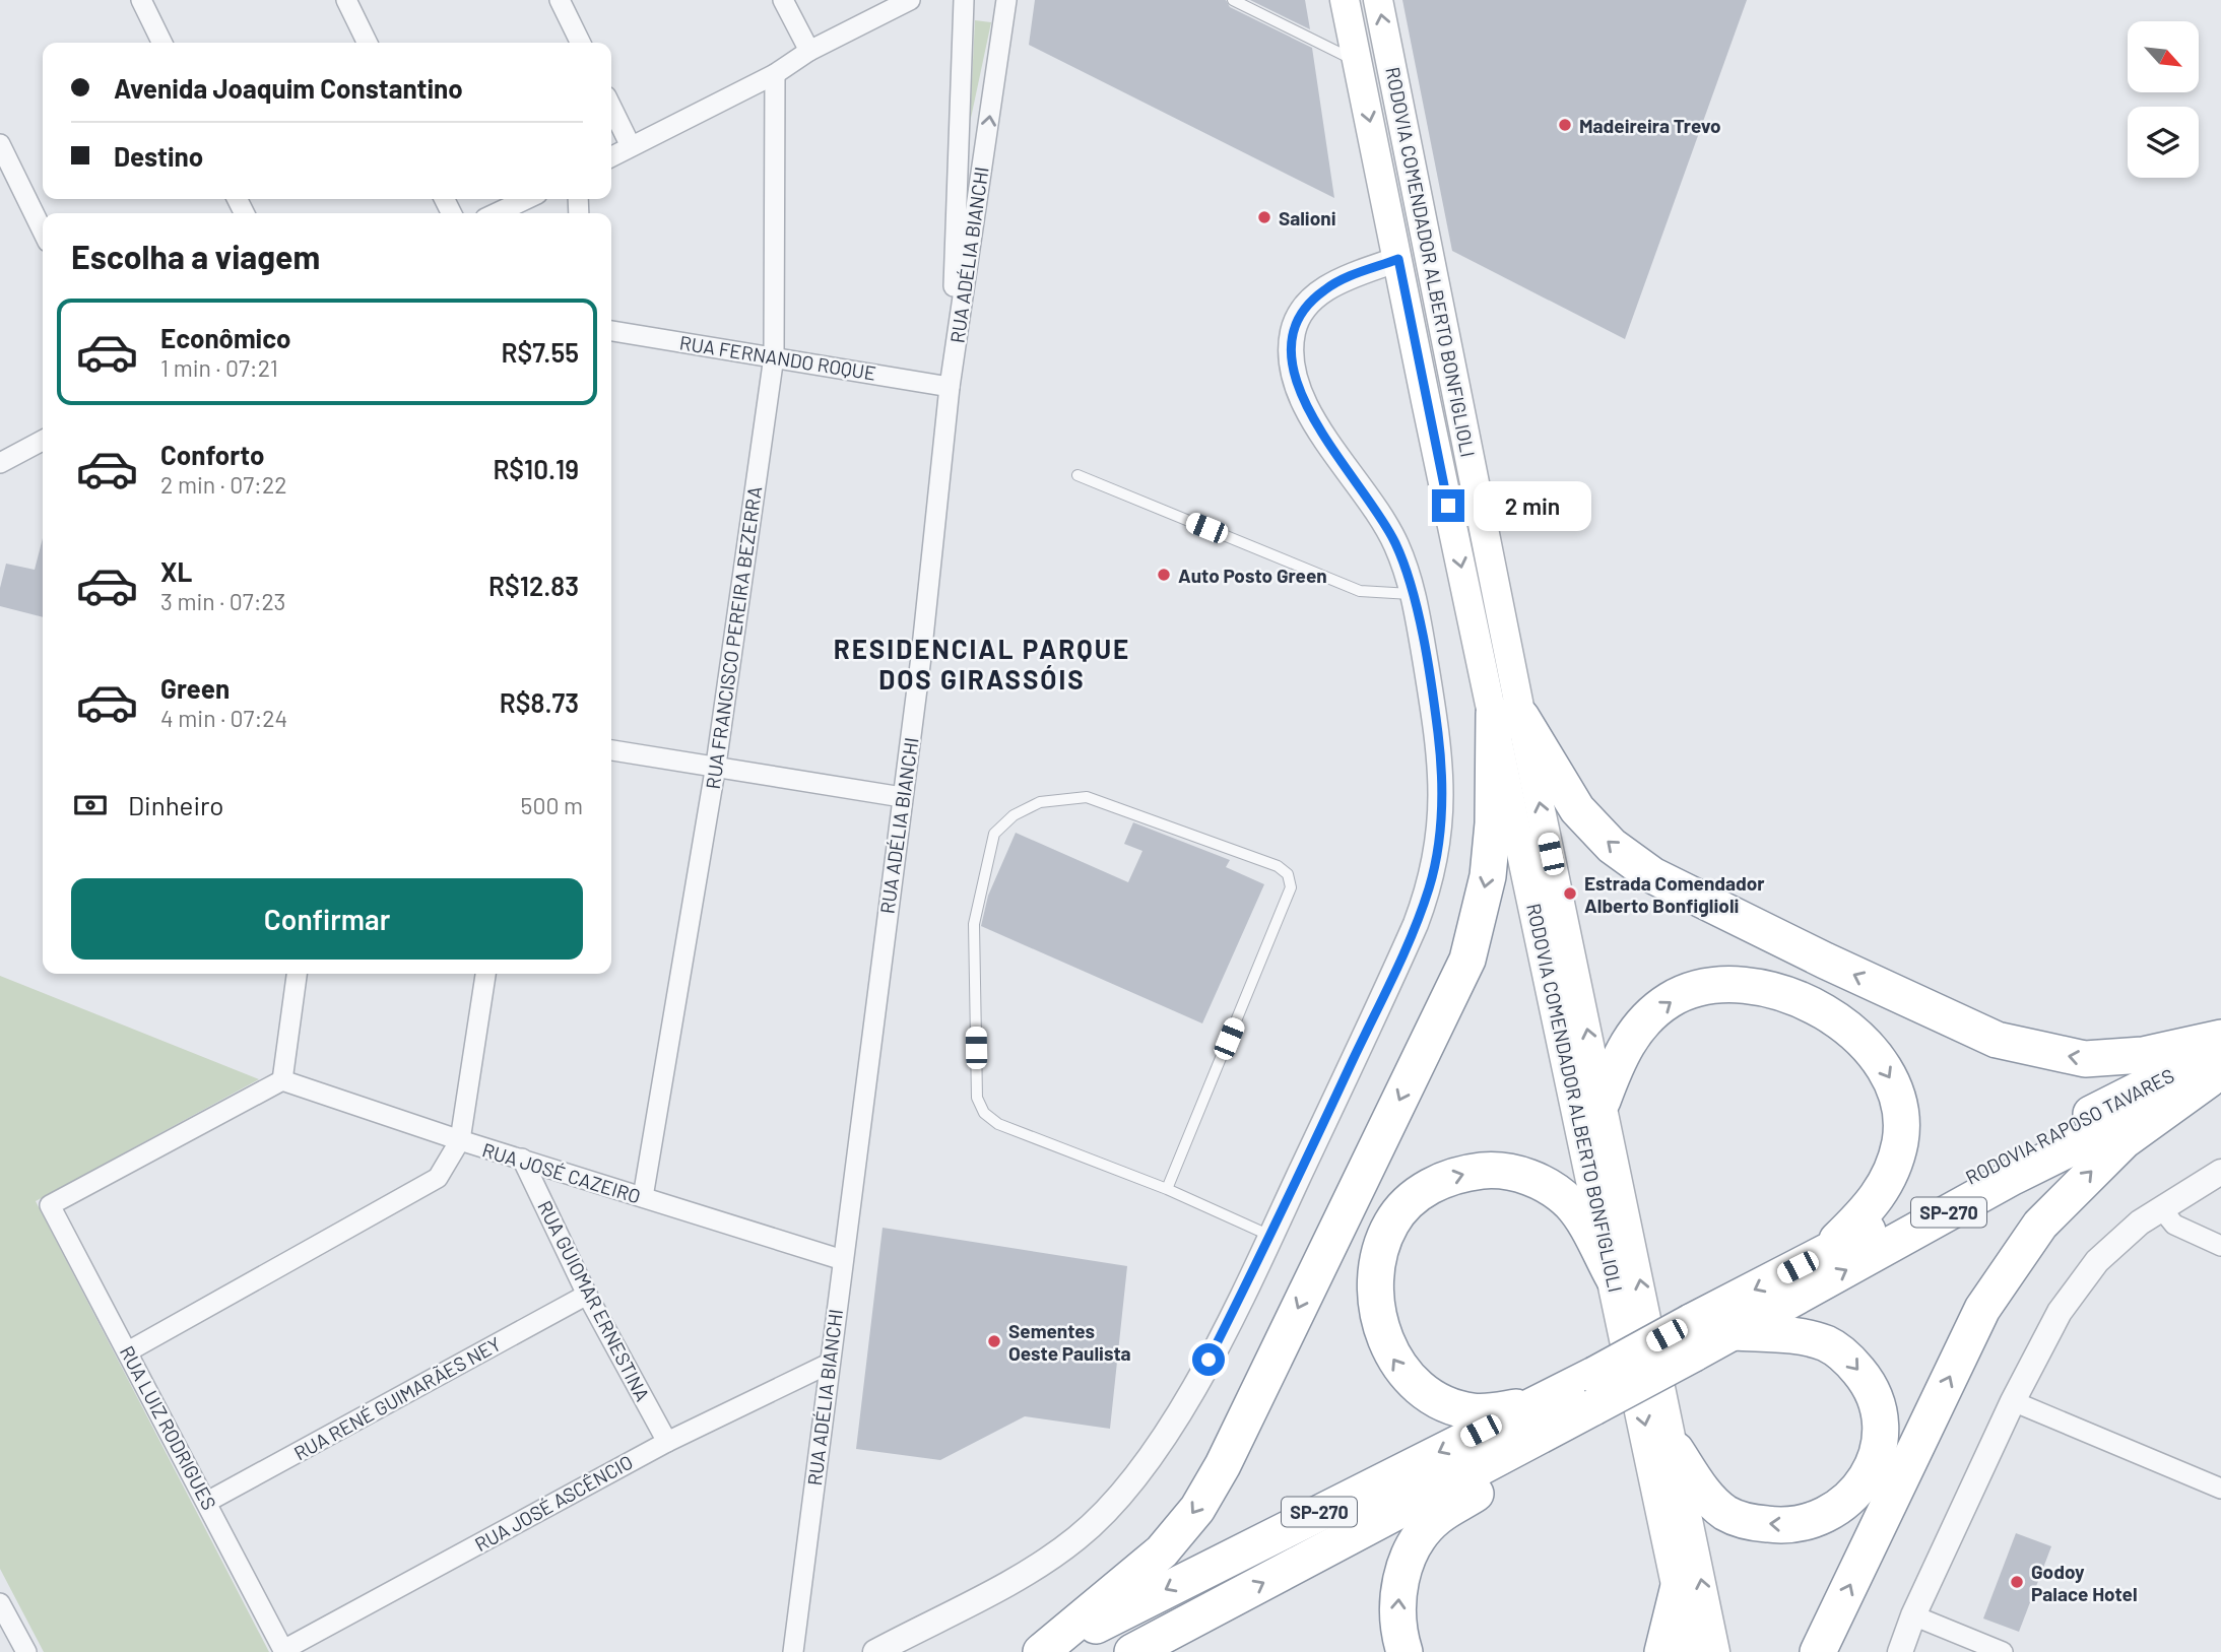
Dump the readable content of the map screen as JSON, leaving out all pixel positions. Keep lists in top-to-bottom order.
{
  "streets": {
    "highway": ["RODOVIA RAPOSO TAVARES", "SP-270"],
    "main road": ["RODOVIA COMENDADOR ALBERTO BONFIGLIOLI"],
    "street": [
      "RUA ADÉLIA BIANCHI",
      "RUA FERNANDO ROQUE",
      "RUA FRANCISCO PEREIRA BEZERRA",
      "RUA JOSÉ CAZEIRO",
      "RUA GUIOMAR ERNESTINA",
      "RUA RENÉ GUIMARÃES NEY",
      "RUA LUIZ RODRIGUES",
      "RUA JOSÉ ASCÊNCIO"
    ]
  },
  "crossings": [
    ["RUA ADÉLIA BIANCHI", "RUA FERNANDO ROQUE"],
    ["RUA ADÉLIA BIANCHI", "RUA JOSÉ CAZEIRO"],
    ["RUA ADÉLIA BIANCHI", "RUA JOSÉ ASCÊNCIO"],
    ["RUA FERNANDO ROQUE", "RUA FRANCISCO PEREIRA BEZERRA"],
    ["RUA FRANCISCO PEREIRA BEZERRA", "RUA JOSÉ CAZEIRO"],
    ["RUA JOSÉ CAZEIRO", "RUA GUIOMAR ERNESTINA"],
    ["RUA JOSÉ CAZEIRO", "RUA LUIZ RODRIGUES"],
    ["RUA GUIOMAR ERNESTINA", "RUA RENÉ GUIMARÃES NEY"],
    ["RUA GUIOMAR ERNESTINA", "RUA JOSÉ ASCÊNCIO"],
    ["RUA RENÉ GUIMARÃES NEY", "RUA LUIZ RODRIGUES"],
    ["RUA LUIZ RODRIGUES", "RUA JOSÉ ASCÊNCIO"]
  ],
  "districts": ["RESIDENCIAL PARQUE DOS GIRASSÓIS"],
  "places": [
    "Madeireira Trevo",
    "Salioni",
    "Auto Posto Green",
    "Estrada Comendador Alberto Bonfiglioli",
    "Sementes Oeste Paulista",
    "Godoy Palace Hotel"
  ],
  "north": "bottom right",
  "page": {
    "banner": ["Avenida Joaquim Constantino", "Destino"],
    "heading": "Escolha a viagem",
    "list": [
      {
        "name": "Econômico",
        "note": "1 min · 07:21",
        "value": "R$7.55"
      },
      {
        "name": "Conforto",
        "note": "2 min · 07:22",
        "value": "R$10.19"
      },
      {
        "name": "XL",
        "note": "3 min · 07:23",
        "value": "R$12.83"
      },
      {
        "name": "Green",
        "note": "4 min · 07:24",
        "value": "R$8.73"
      }
    ],
    "bubble": "2 min",
    "pay": ["Dinheiro", "500 m"],
    "buttons": "Confirmar"
  }
}
